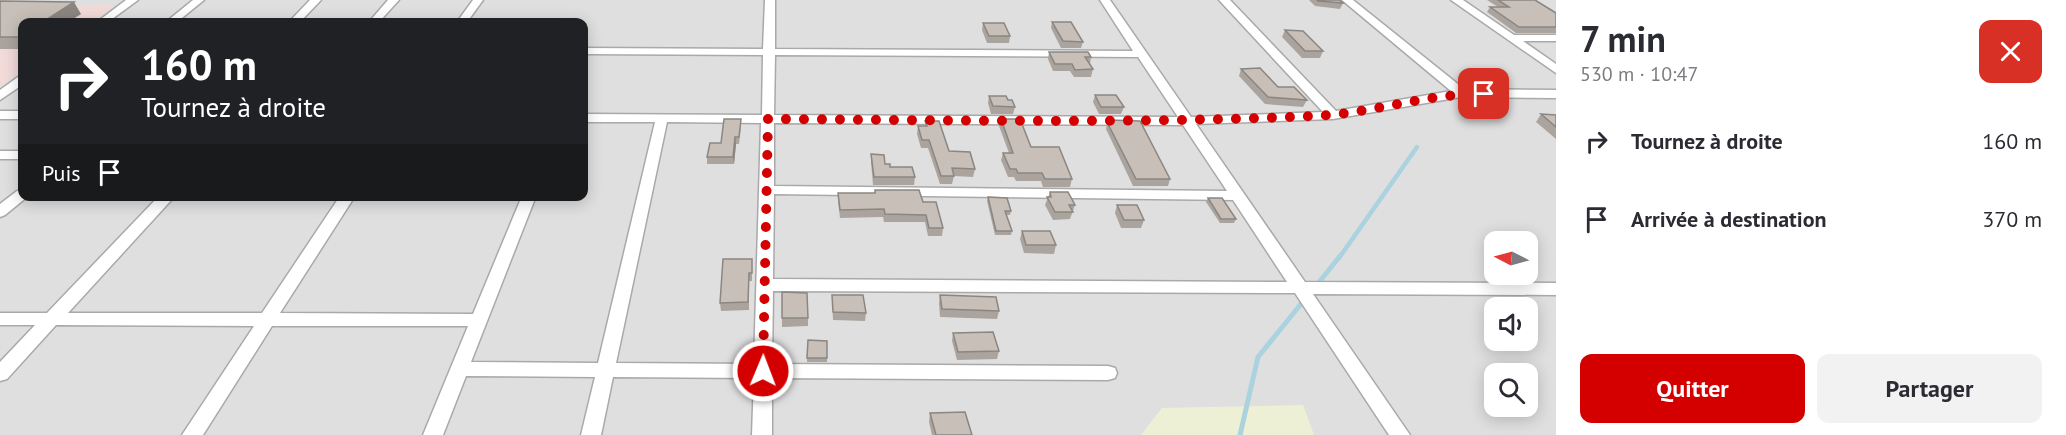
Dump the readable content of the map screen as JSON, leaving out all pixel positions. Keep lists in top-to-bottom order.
{
  "north": "left",
  "page": {
    "heading": ["7 min", "530 m · 10:47"],
    "turn": ["160 m", "Tournez à droite"],
    "list": [
      {
        "name": "Tournez à droite",
        "value": "160 m"
      },
      {
        "name": "Arrivée à destination",
        "value": "370 m"
      }
    ],
    "then": "Puis",
    "buttons": ["Quitter", "Partager"]
  }
}
